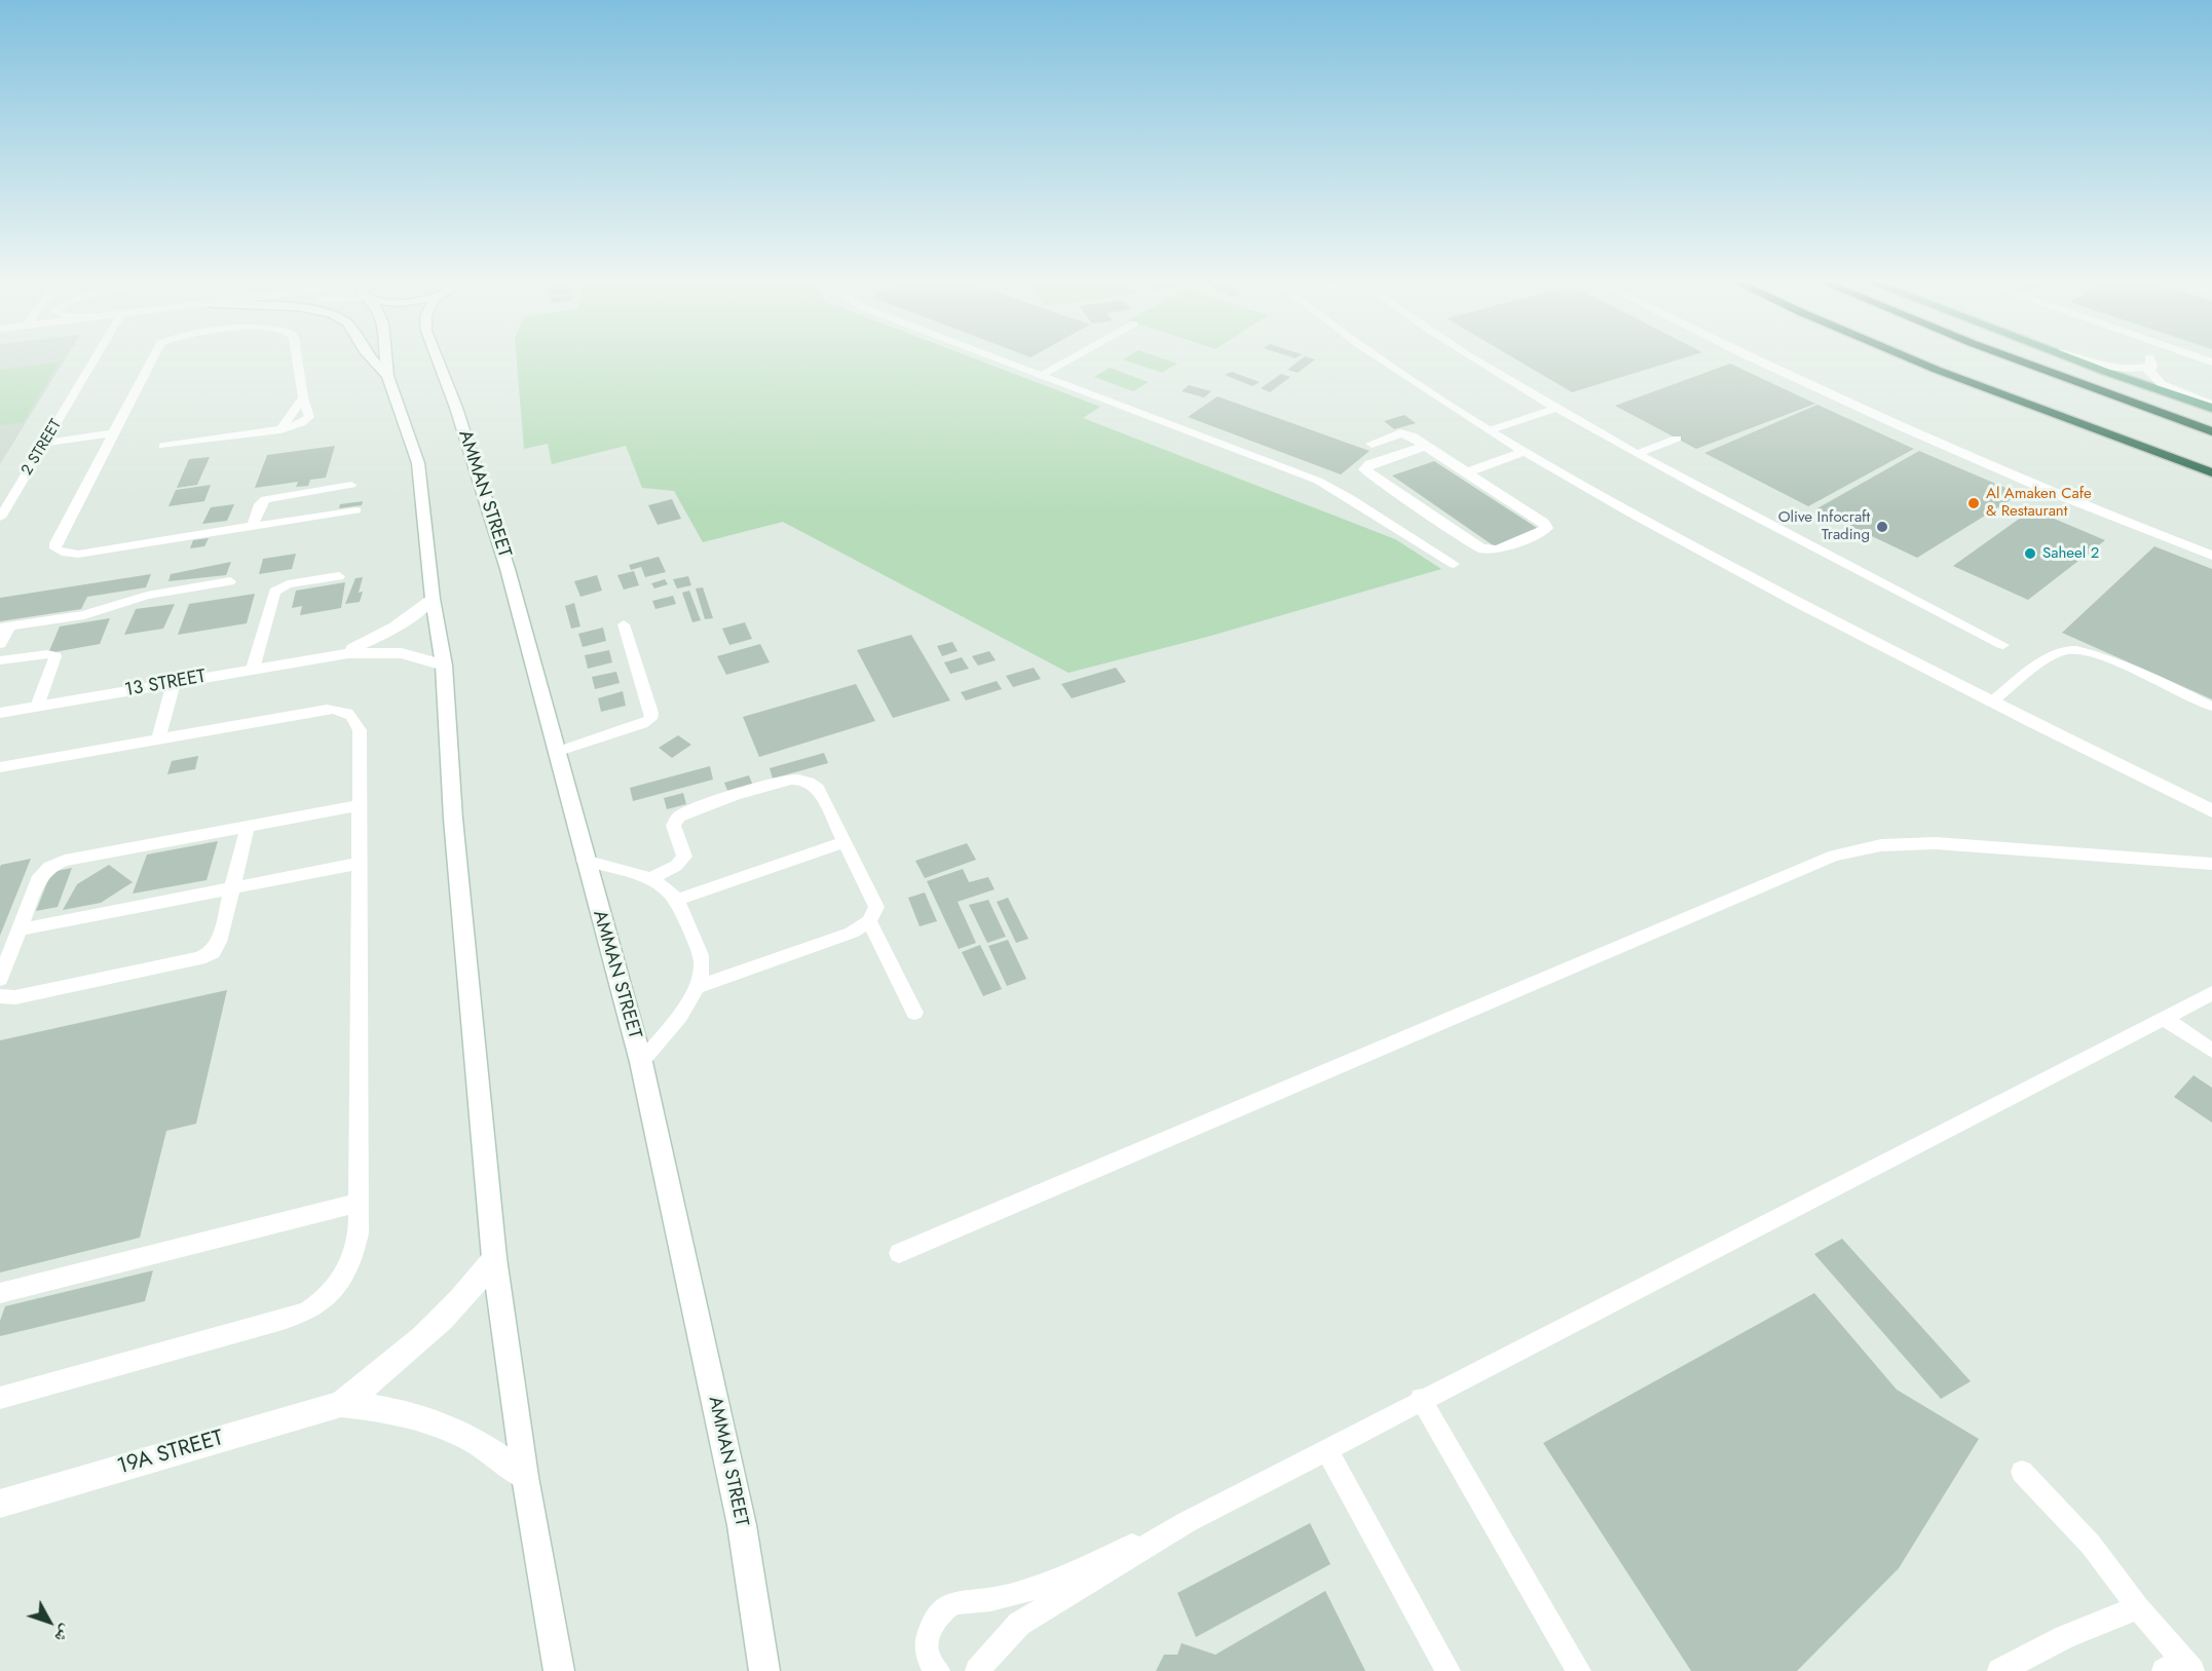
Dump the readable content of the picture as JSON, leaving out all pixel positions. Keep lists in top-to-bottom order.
{
  "streets": {
    "street": ["AMMAN STREET", "13 STREET", "19A STREET"],
    "lane": ["2 STREET"]
  },
  "places": ["Al Amaken Cafe & Restaurant", "Olive Infocraft Trading", "Saheel 2"],
  "north": "bottom right"
}
